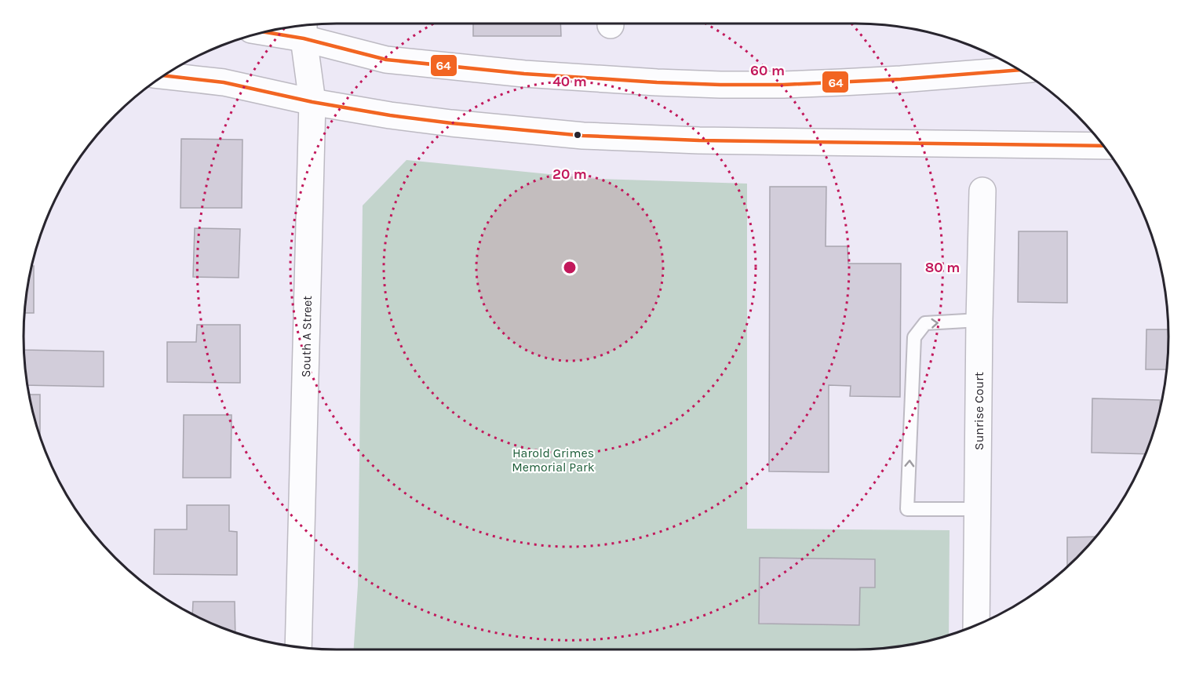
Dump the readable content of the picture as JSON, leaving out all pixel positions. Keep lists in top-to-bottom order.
{
  "streets": {
    "street": ["South A Street", "Sunrise Court"]
  },
  "parks": ["Harold Grimes Memorial Park"],
  "lines": ["transit line 64"],
  "rings": [
    "60 m",
    "40 m",
    "20 m",
    "80 m"
  ]
}
